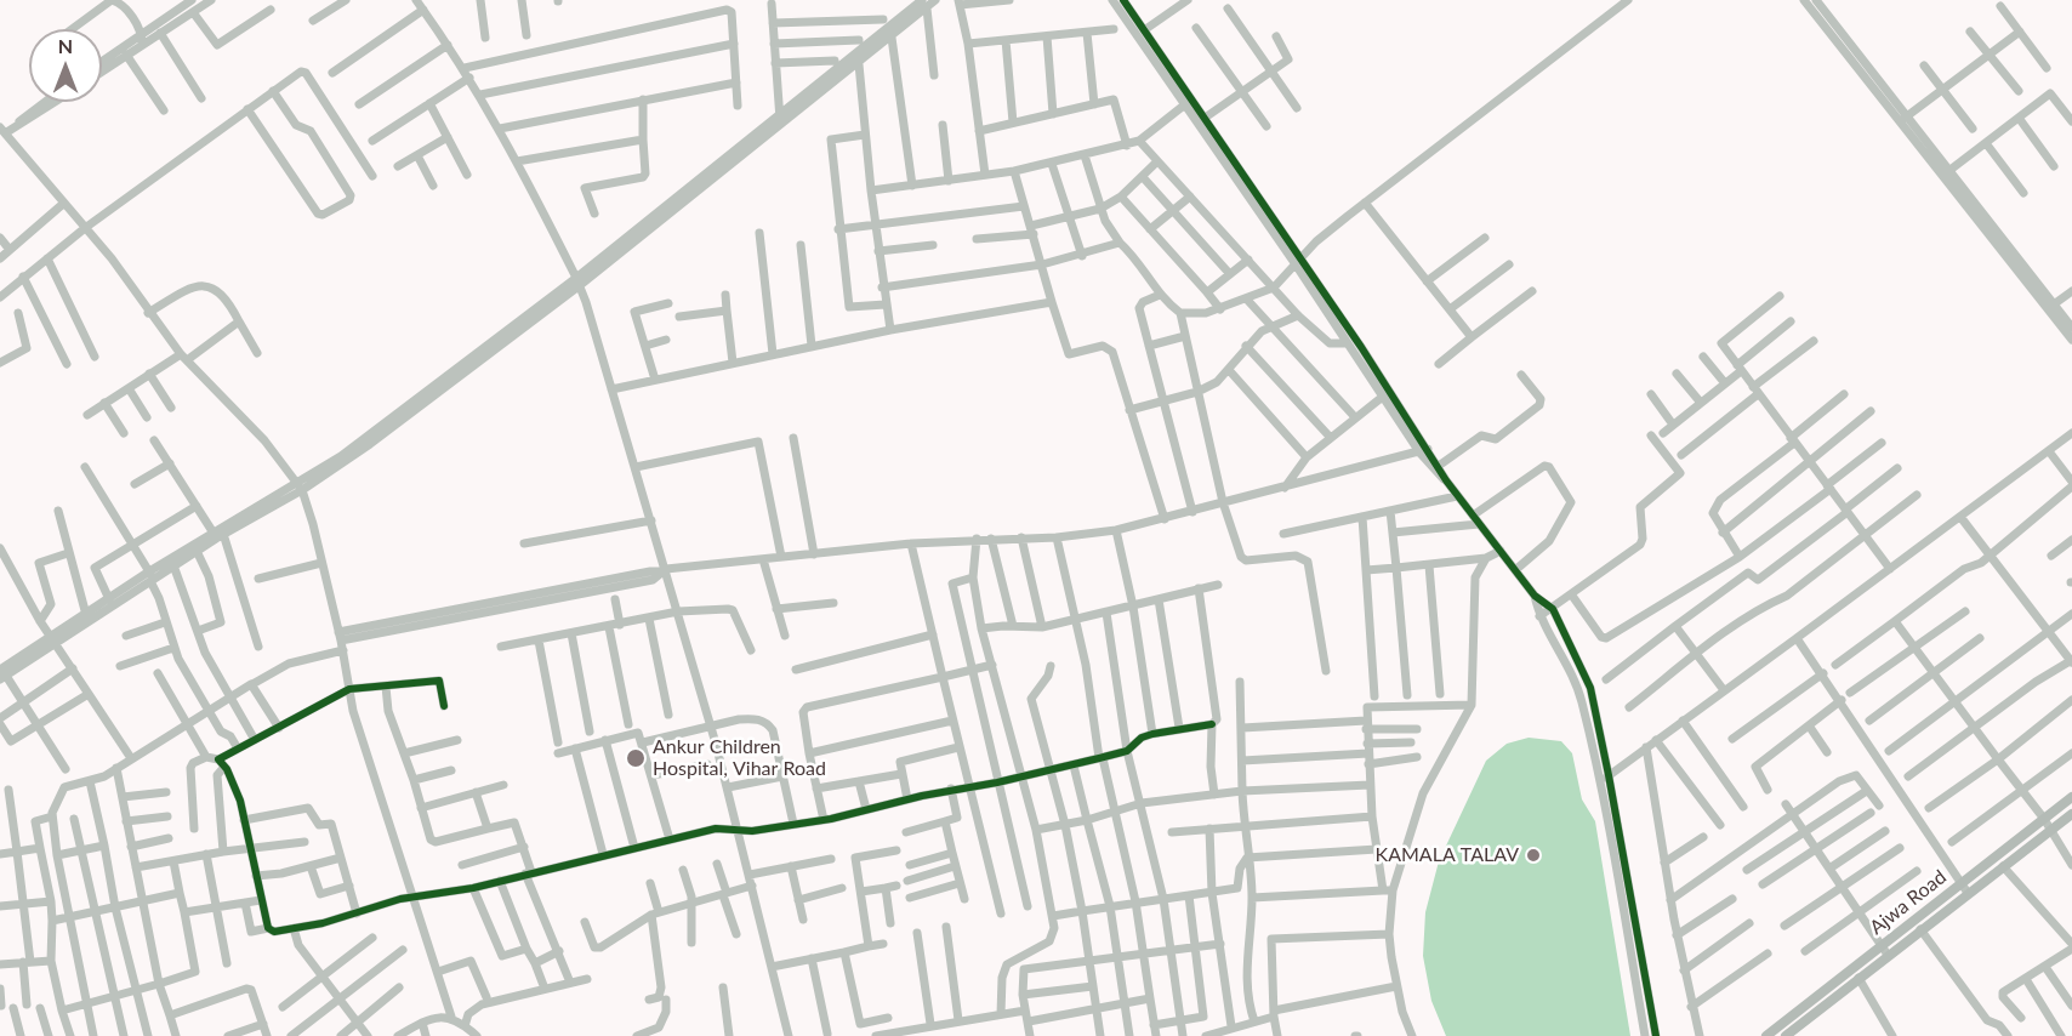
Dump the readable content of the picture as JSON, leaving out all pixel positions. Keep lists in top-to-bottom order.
{
  "streets": {
    "main road": ["Ajwa Road"]
  },
  "places": ["Ankur Children Hospital, Vihar Road", "KAMALA TALAV"],
  "north": "top"
}
